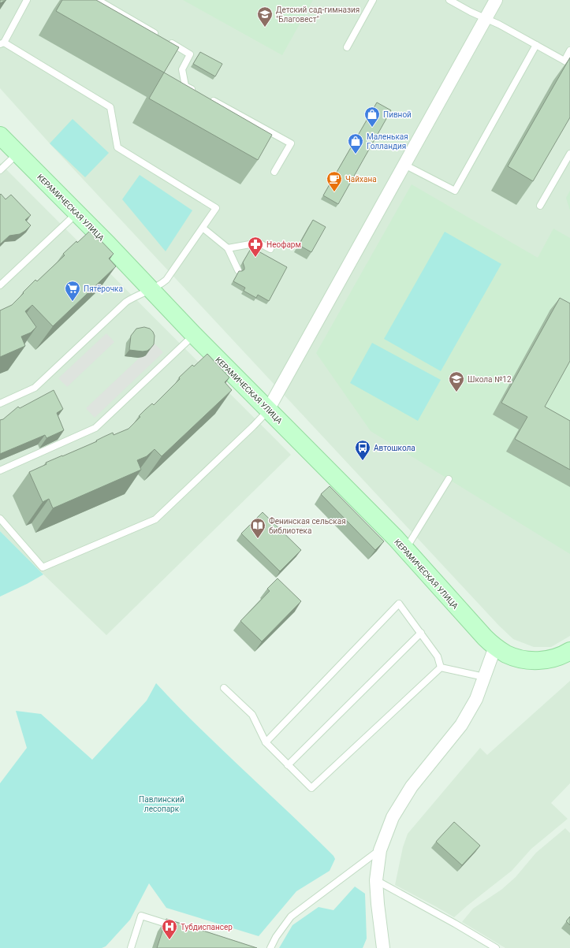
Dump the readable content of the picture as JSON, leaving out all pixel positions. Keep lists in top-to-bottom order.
{
  "streets": {
    "main road": ["КЕРАМИЧЕСКАЯ УЛИЦА"]
  },
  "parks": ["Павлинский лесопарк"],
  "places": {
    "school or university": ["Детский сад-гимназия \"Благовест\"", "Школа №12"],
    "shop": ["Пивной", "Маленькая Голландия"],
    "cafe": ["Чайхана"],
    "pharmacy": ["Неофарм"],
    "supermarket": ["Пятёрочка"],
    "bus stop": ["Автошкола"],
    "library": ["Фенинская сельская библиотека"],
    "hospital": ["Тубдиспансер"]
  }
}
